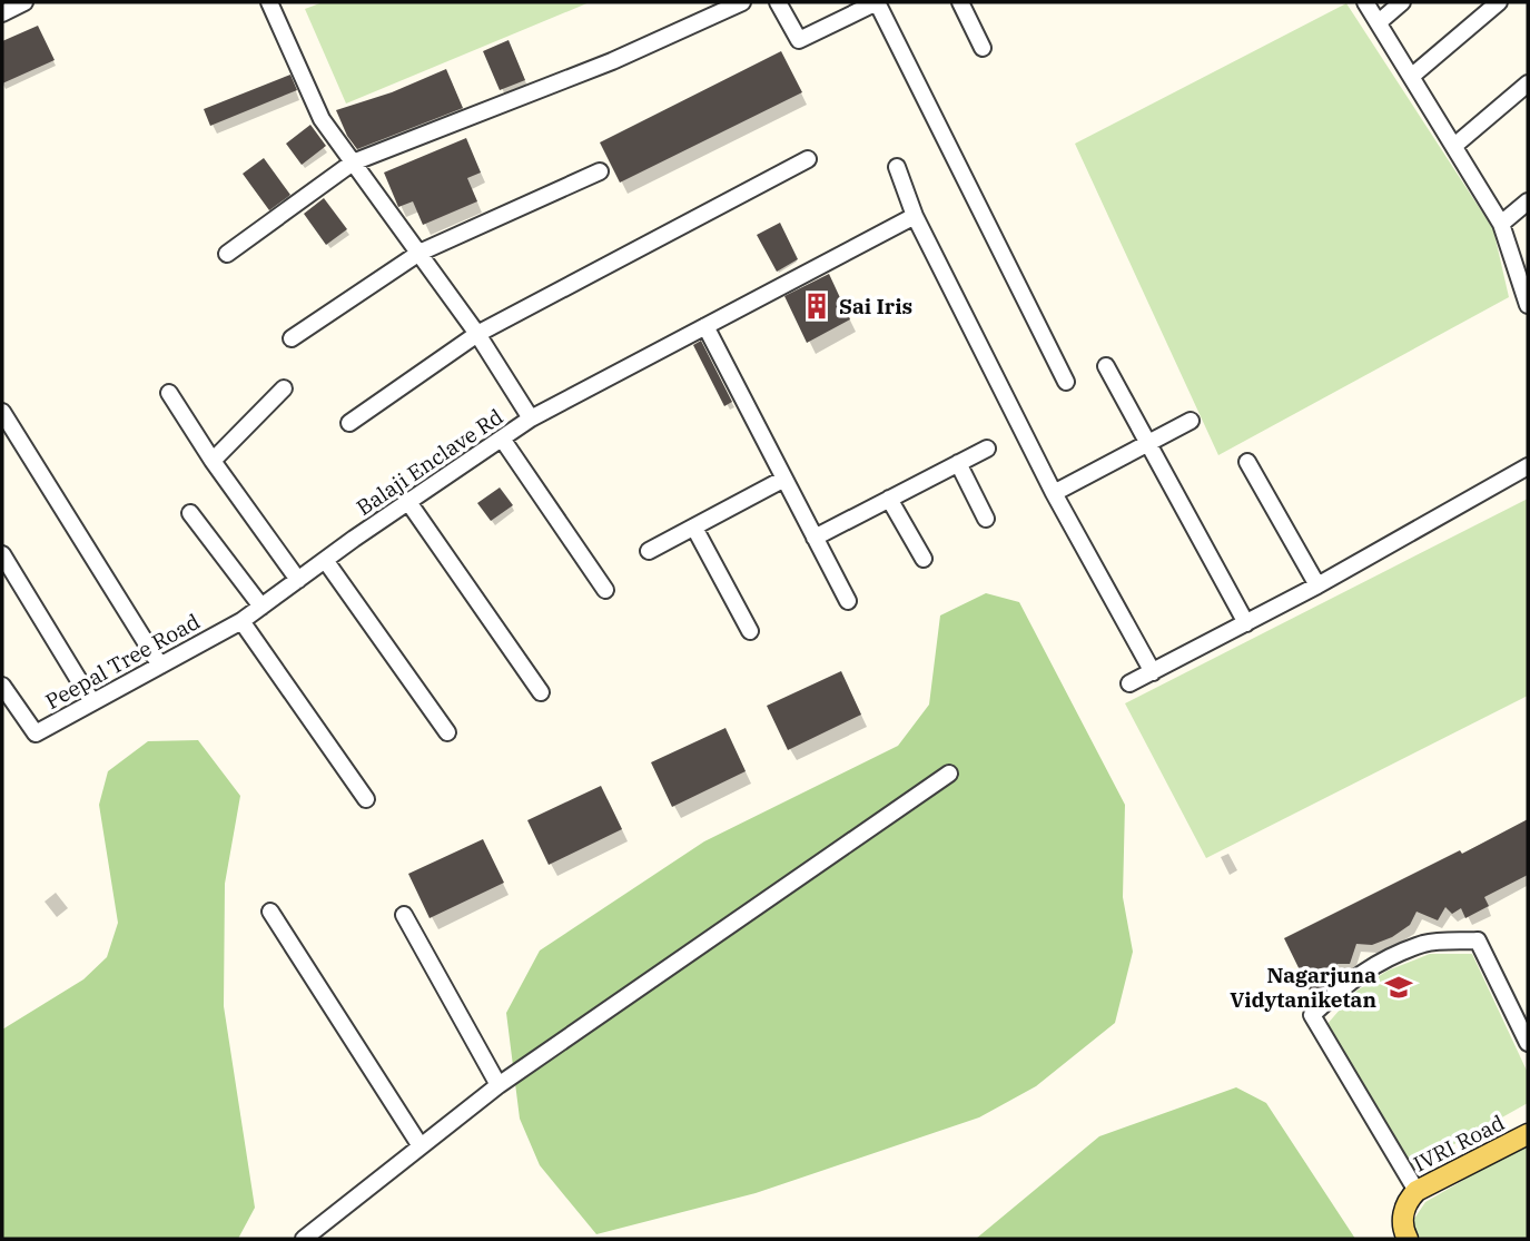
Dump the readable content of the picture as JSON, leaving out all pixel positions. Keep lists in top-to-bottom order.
{
  "streets": {
    "main road": ["IVRI Road"],
    "street": ["Balaji Enclave Rd", "Peepal Tree Road"]
  },
  "crossings": [
    ["Balaji Enclave Rd", "Peepal Tree Road"]
  ],
  "places": {
    "building": ["Sai Iris"],
    "school or university": ["Nagarjuna Vidytaniketan"]
  }
}
